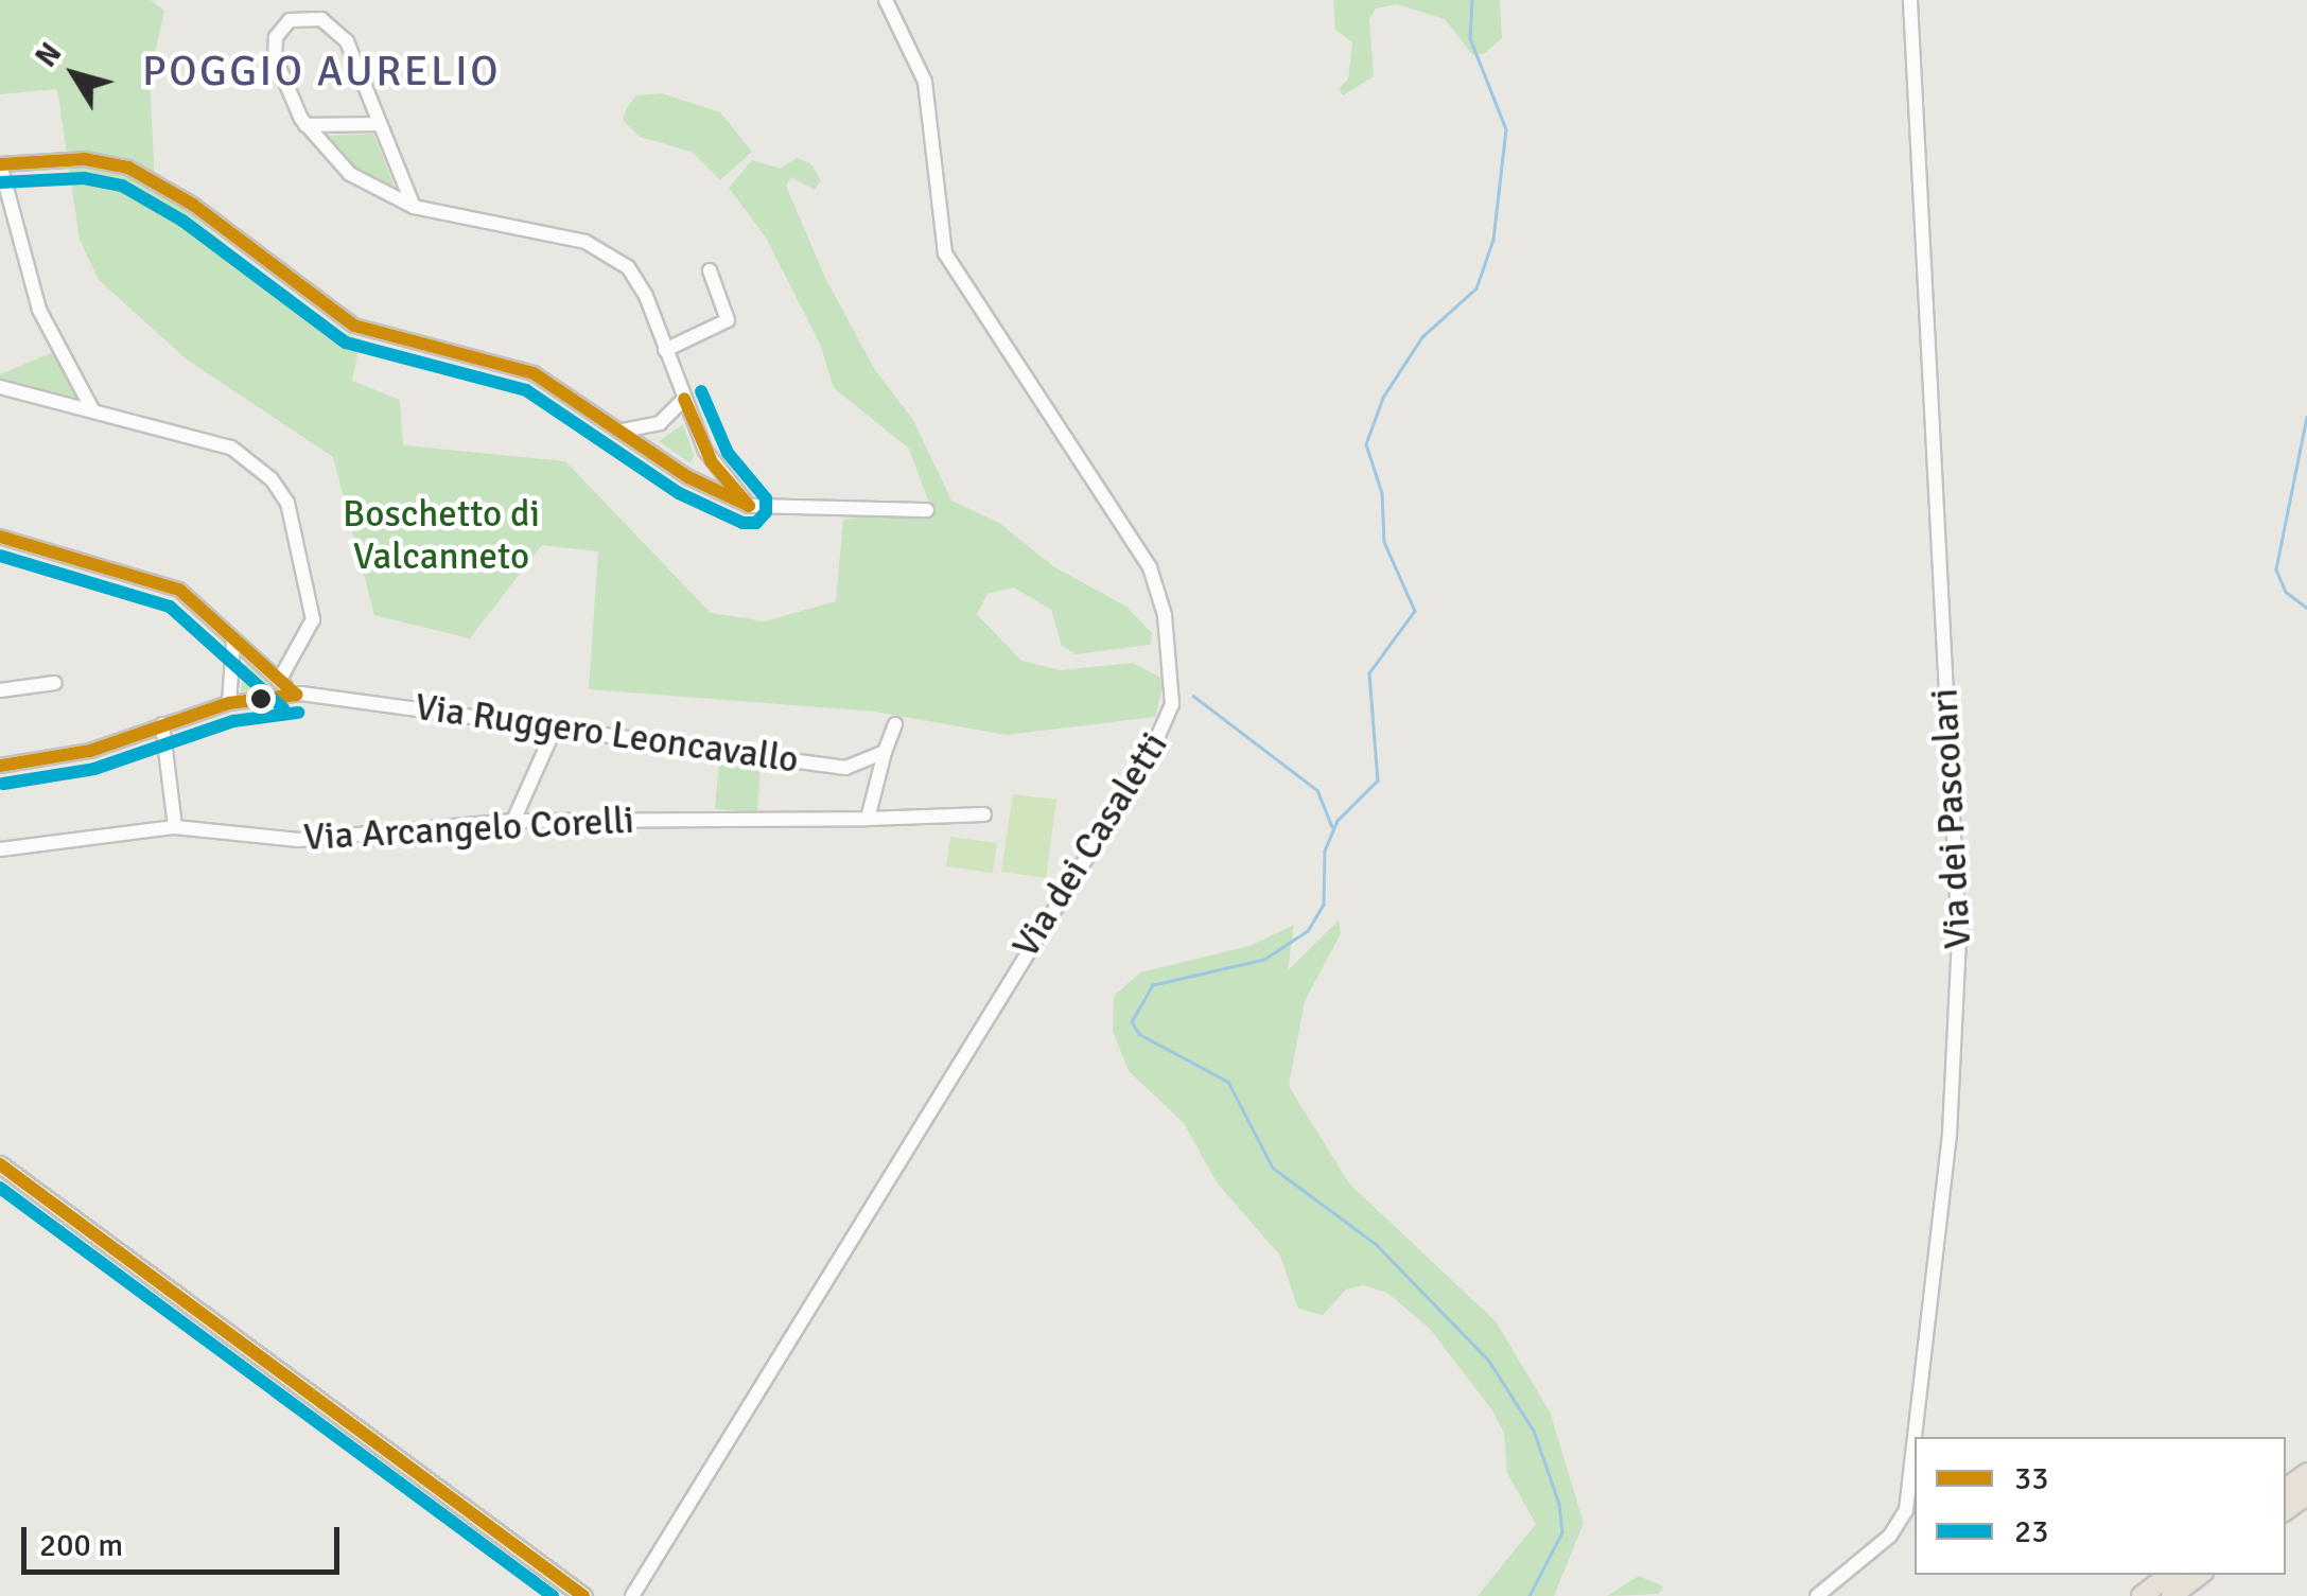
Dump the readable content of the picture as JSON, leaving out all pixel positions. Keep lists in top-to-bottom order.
{
  "streets": {
    "street": [
      "Via Ruggero Leoncavallo",
      "Via dei Pascolari",
      "Via Arcangelo Corelli",
      "Via dei Casaletti"
    ]
  },
  "districts": ["POGGIO AURELIO"],
  "parks": ["Boschetto di Valcanneto"],
  "lines": ["transit line 33", "transit line 23"],
  "legend": ["33", "23"],
  "scale_bar": "200 m",
  "north": "top left"
}
